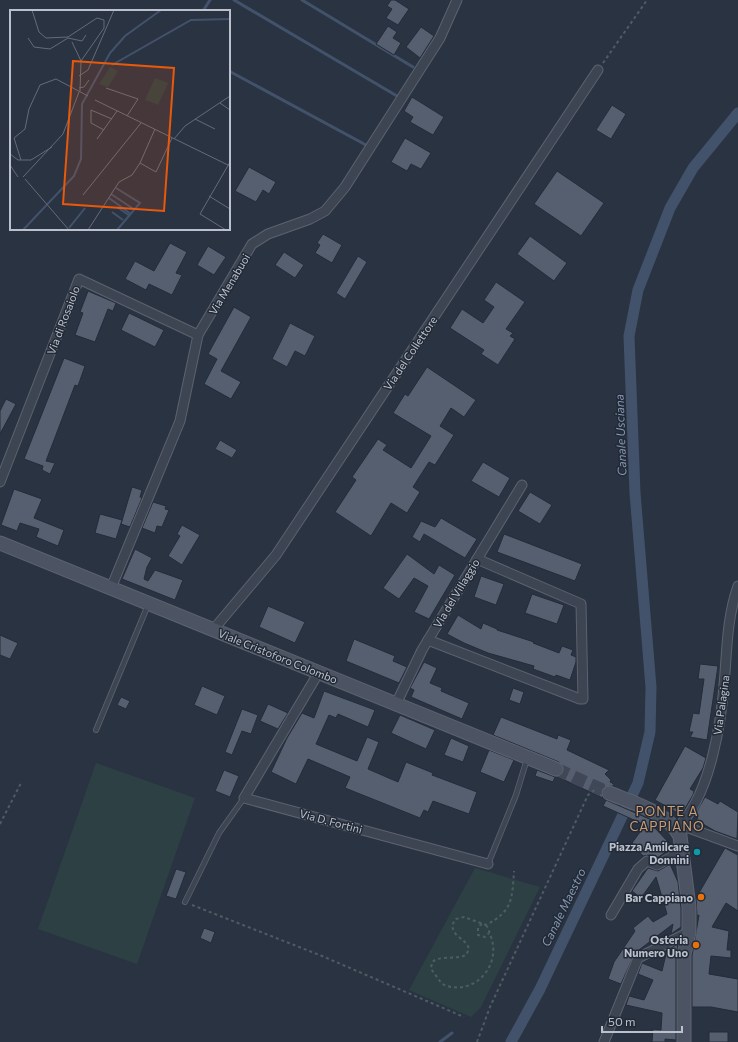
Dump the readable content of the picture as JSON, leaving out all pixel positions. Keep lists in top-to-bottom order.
{
  "streets": {
    "street": [
      "Via Menabuoi",
      "Via di Rosaiolo",
      "Via del Collettore",
      "Via del Villaggio",
      "Viale Cristoforo Colombo",
      "Via Palagina",
      "Via D. Fortini"
    ]
  },
  "crossings": [
    ["Via Menabuoi", "Via di Rosaiolo"],
    ["Via Menabuoi", "Viale Cristoforo Colombo"],
    ["Via del Collettore", "Viale Cristoforo Colombo"],
    ["Via del Villaggio", "Viale Cristoforo Colombo"],
    ["Viale Cristoforo Colombo", "Via D. Fortini"]
  ],
  "districts": ["PONTE A CAPPIANO"],
  "water": ["Canale Usciana", "Canale Maestro"],
  "places": ["Piazza Amilcare Donnini", "Bar Cappiano", "Osteria Numero Uno"],
  "scale_bar": "50 m"
}
